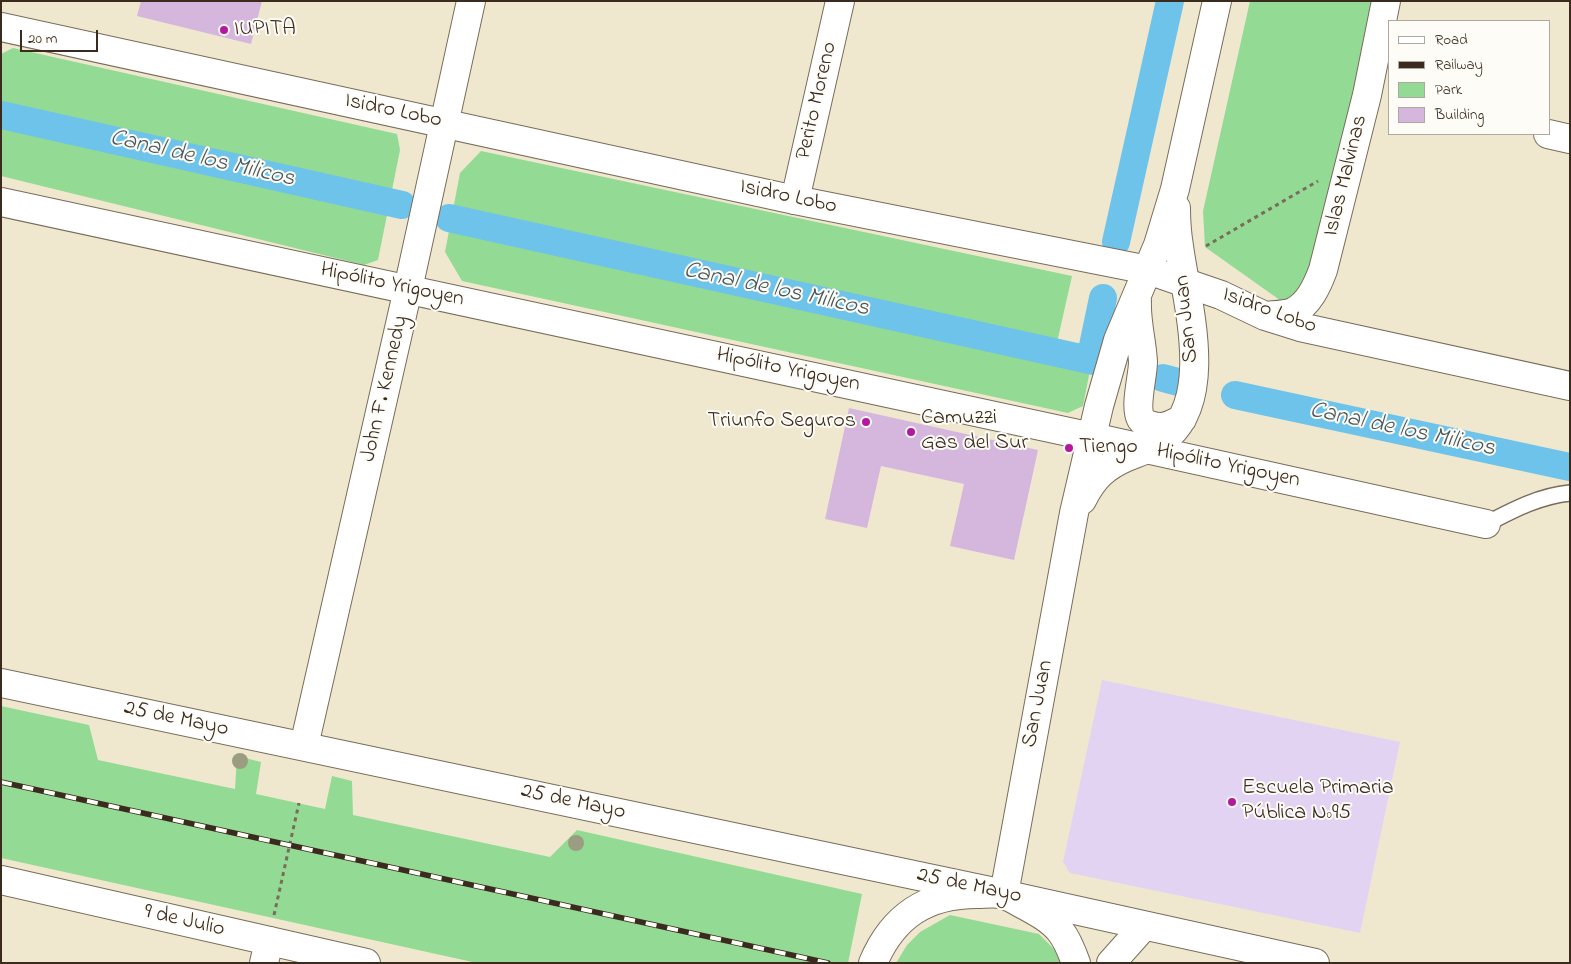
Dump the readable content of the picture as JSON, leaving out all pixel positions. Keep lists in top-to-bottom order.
{
  "streets": {
    "street": [
      "Perito Moreno",
      "Isidro Lobo",
      "Islas Malvinas",
      "Hipólito Yrigoyen",
      "San Juan",
      "John F. Kennedy",
      "25 de Mayo",
      "9 de Julio"
    ]
  },
  "crossings": [
    ["Perito Moreno", "Isidro Lobo"],
    ["Isidro Lobo", "Islas Malvinas"],
    ["Isidro Lobo", "San Juan"],
    ["Isidro Lobo", "John F. Kennedy"],
    ["Hipólito Yrigoyen", "San Juan"],
    ["Hipólito Yrigoyen", "John F. Kennedy"],
    ["San Juan", "25 de Mayo"],
    ["John F. Kennedy", "25 de Mayo"]
  ],
  "water": ["Canal de los Milicos"],
  "places": [
    "IUPITA",
    "Triunfo Seguros",
    "Camuzzi Gas del Sur",
    "Tiengo",
    "Escuela Primaria Pública Nº95"
  ],
  "legend": [
    "Road",
    "Railway",
    "Park",
    "Building"
  ],
  "scale_bar": "20 m"
}
